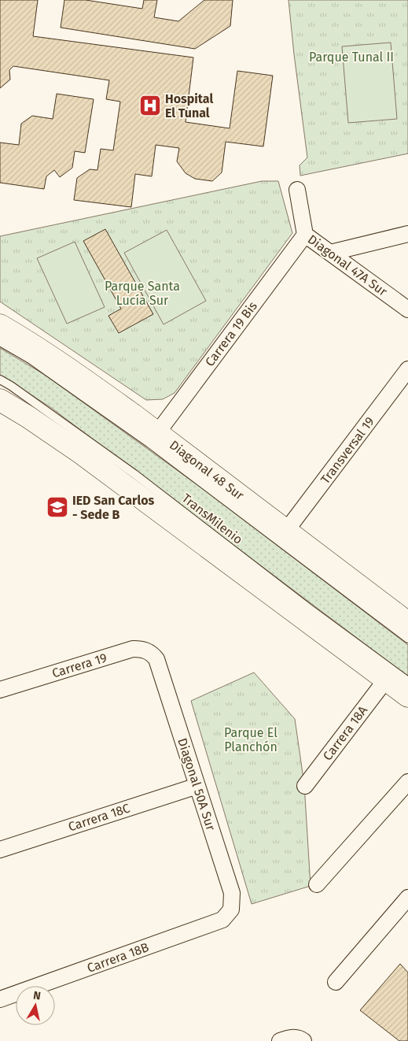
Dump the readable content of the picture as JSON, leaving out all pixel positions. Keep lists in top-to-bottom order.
{
  "streets": {
    "main road": ["Diagonal 48 Sur"],
    "street": [
      "Diagonal 47A Sur",
      "Carrera 19 Bis",
      "Transversal 19",
      "Carrera 19",
      "Carrera 18A",
      "Diagonal 50A Sur",
      "Carrera 18C",
      "Carrera 18B"
    ],
    "lane": ["TransMilenio"]
  },
  "crossings": [
    ["Diagonal 47A Sur", "Carrera 19 Bis"],
    ["Carrera 19 Bis", "Diagonal 48 Sur"],
    ["Transversal 19", "Diagonal 48 Sur"],
    ["Carrera 19", "Diagonal 50A Sur"],
    ["Diagonal 50A Sur", "Carrera 18C"],
    ["Diagonal 50A Sur", "Carrera 18B"]
  ],
  "parks": ["Parque Tunal II", "Parque Santa Lucía Sur", "Parque El Planchón"],
  "places": {
    "hospital": ["Hospital El Tunal"],
    "school or university": ["IED San Carlos - Sede B"]
  },
  "north": "top"
}
